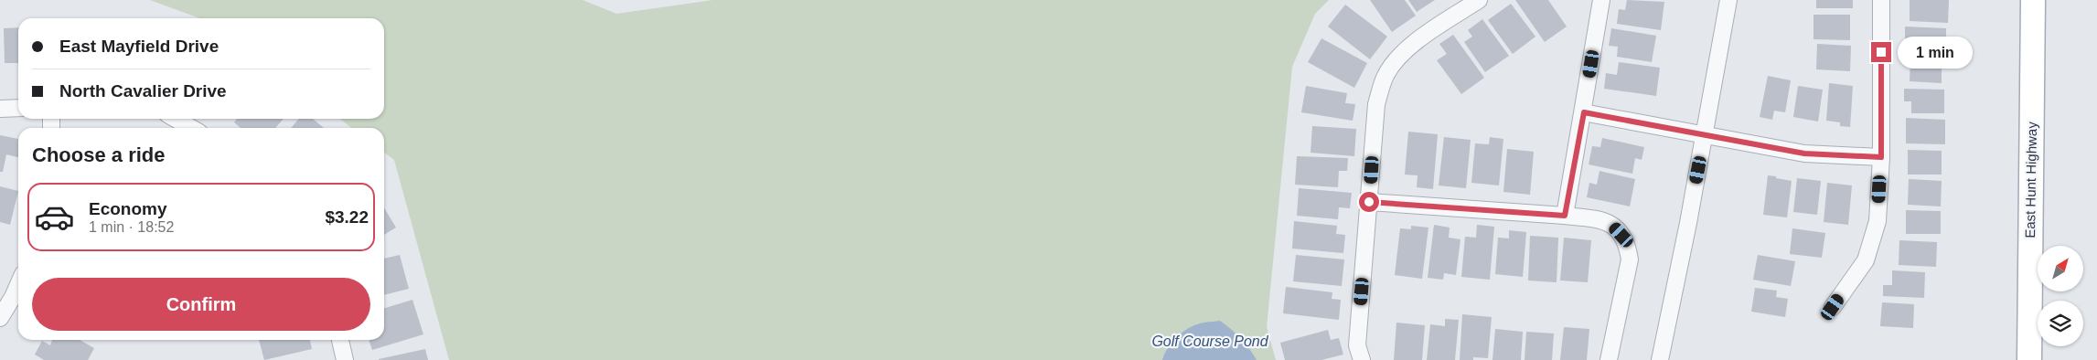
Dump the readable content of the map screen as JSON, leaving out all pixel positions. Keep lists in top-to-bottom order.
{
  "streets": {
    "main road": ["East Hunt Highway"]
  },
  "water": ["Golf Course Pond"],
  "north": "top right",
  "page": {
    "banner": ["East Mayfield Drive", "North Cavalier Drive"],
    "bubble": "1 min",
    "heading": "Choose a ride",
    "list": [
      {
        "name": "Economy",
        "note": "1 min · 18:52",
        "value": "$3.22"
      }
    ],
    "buttons": "Confirm"
  }
}
